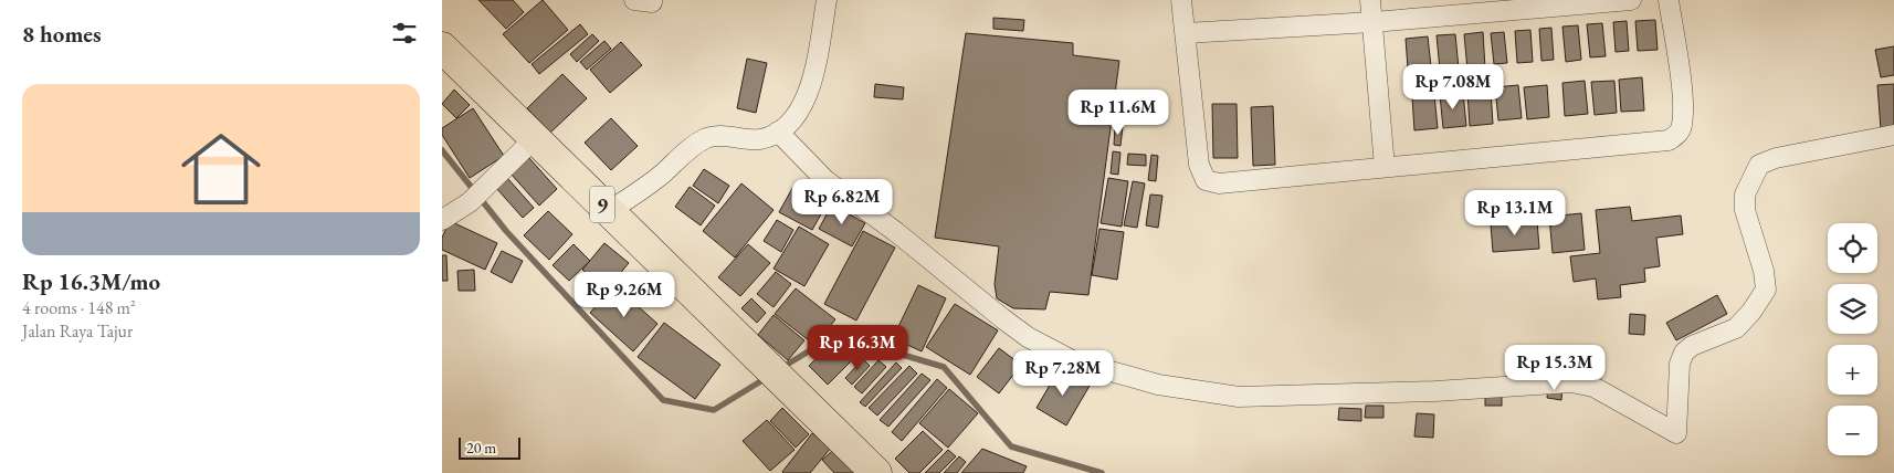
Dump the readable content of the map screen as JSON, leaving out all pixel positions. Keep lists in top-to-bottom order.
{
  "streets": {
    "highway": ["9"]
  },
  "scale_bar": "20 m",
  "page": {
    "heading": "8 homes",
    "price": [
      "Rp 7.08M",
      "Rp 11.6M",
      "Rp 6.82M",
      "Rp 13.1M",
      "Rp 9.26M",
      "Rp 16.3M",
      "Rp 15.3M",
      "Rp 7.28M"
    ],
    "list": [
      {
        "name": "Rp 16.3M/mo",
        "note": "4 rooms · 148 m² · Jalan Raya Tajur"
      }
    ],
    "map_buttons": ["+", "−"],
    "scale": "20 m"
  }
}
